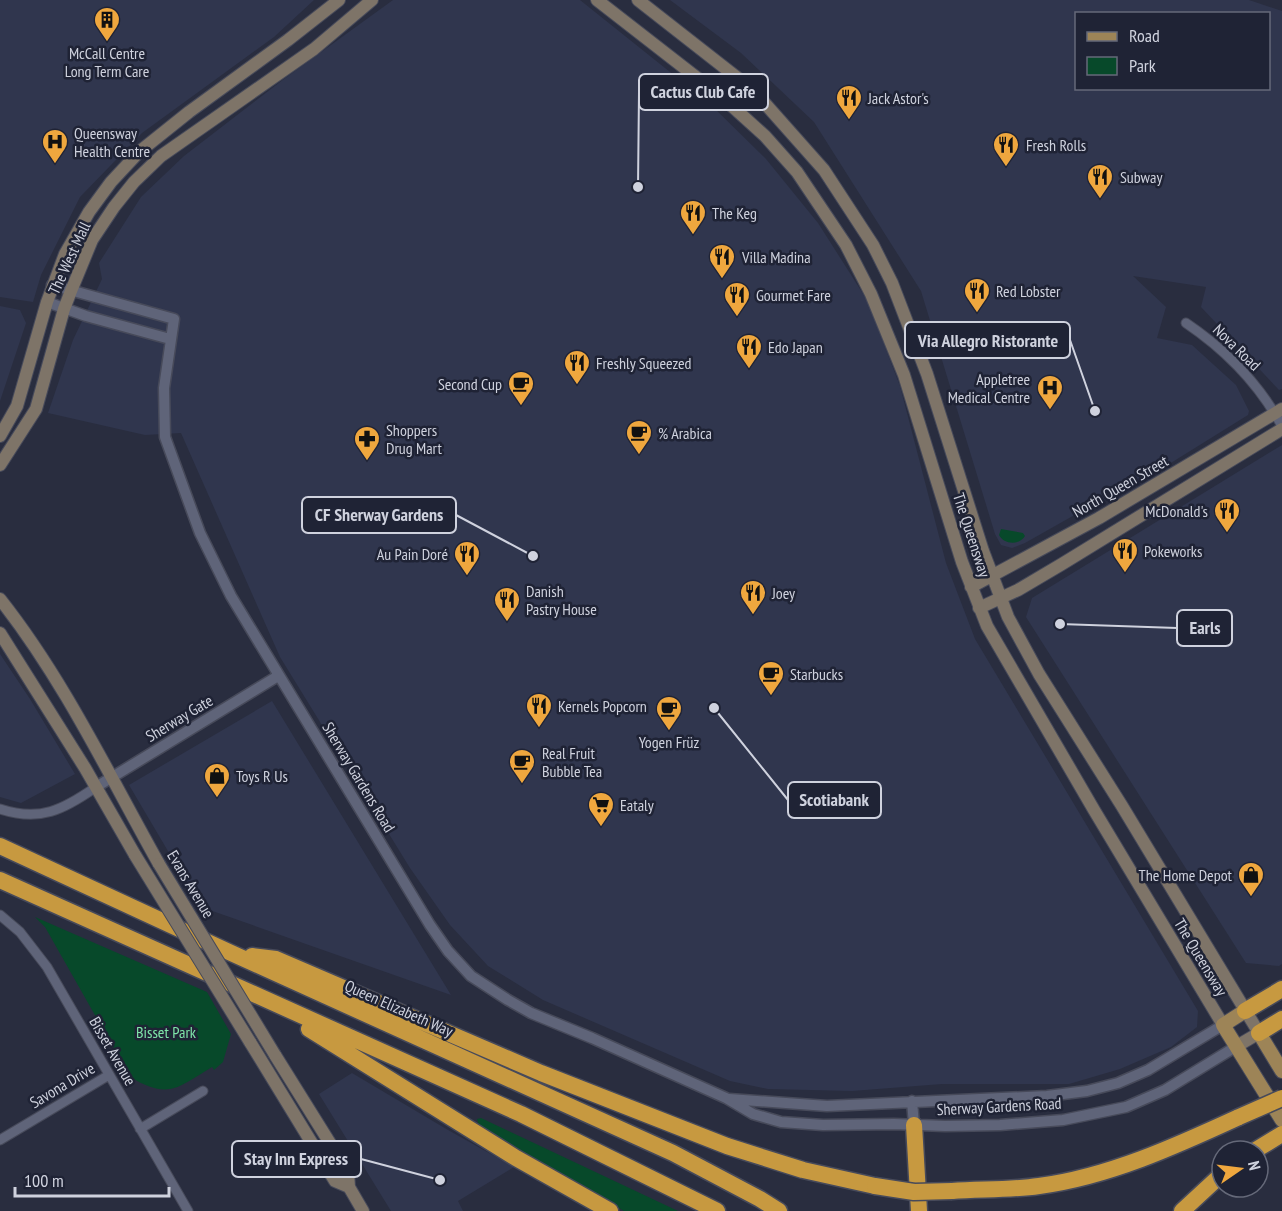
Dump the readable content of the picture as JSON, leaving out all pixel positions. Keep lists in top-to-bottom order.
{
  "streets": {
    "highway": ["Queen Elizabeth Way"],
    "main road": [
      "The West Mall",
      "North Queen Street",
      "The Queensway",
      "Sherway Gardens Road",
      "Evans Avenue"
    ],
    "street": [
      "Nova Road",
      "Sherway Gate",
      "Bisset Avenue",
      "Savona Drive"
    ]
  },
  "crossings": [
    ["The West Mall", "Sherway Gardens Road"],
    ["Nova Road", "North Queen Street"],
    ["North Queen Street", "The Queensway"],
    ["The Queensway", "Sherway Gardens Road"],
    ["Sherway Gate", "Sherway Gardens Road"],
    ["Sherway Gate", "Evans Avenue"],
    ["Bisset Avenue", "Savona Drive"]
  ],
  "parks": ["Bisset Park"],
  "places": {
    "building": ["McCall Centre Long Term Care"],
    "restaurant": [
      "Jack Astor's",
      "Fresh Rolls",
      "Subway",
      "The Keg",
      "Villa Madina",
      "Red Lobster",
      "Gourmet Fare",
      "Edo Japan",
      "Freshly Squeezed",
      "McDonald's",
      "Pokeworks",
      "Au Pain Doré",
      "Joey",
      "Danish Pastry House",
      "Kernels Popcorn"
    ],
    "hospital": ["Queensway Health Centre", "Appletree Medical Centre"],
    "other": [
      "Cactus Club Cafe",
      "Via Allegro Ristorante",
      "CF Sherway Gardens",
      "Earls",
      "Scotiabank",
      "Stay Inn Express"
    ],
    "cafe": [
      "Second Cup",
      "% Arabica",
      "Starbucks",
      "Yogen Früz",
      "Real Fruit Bubble Tea"
    ],
    "pharmacy": ["Shoppers Drug Mart"],
    "shop": ["Toys R Us", "The Home Depot"],
    "supermarket": ["Eataly"]
  },
  "legend": ["Road", "Park"],
  "scale_bar": "100 m",
  "north": "right"
}
